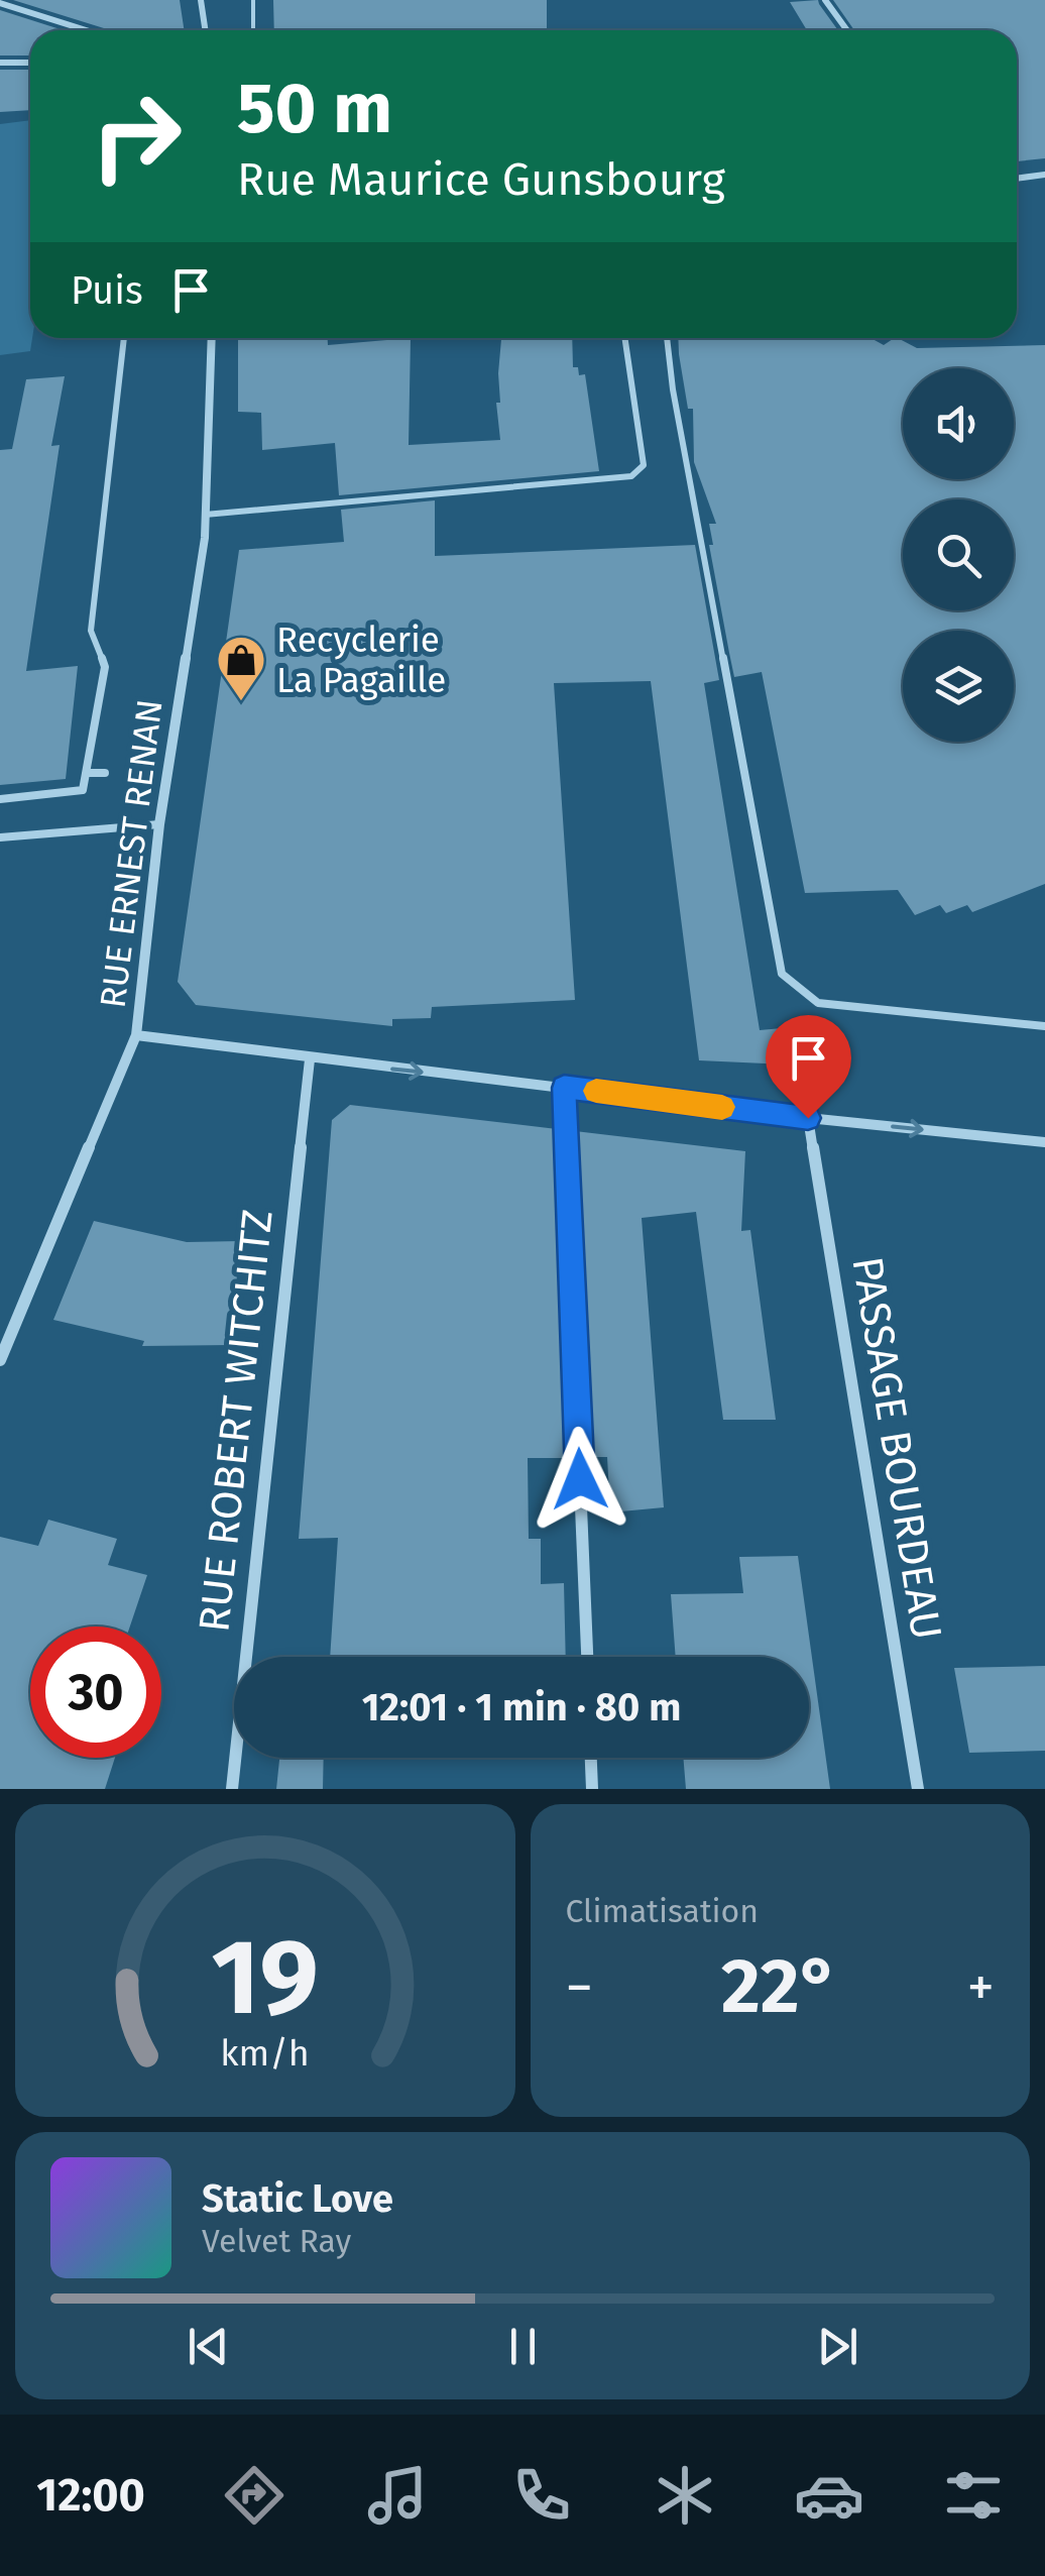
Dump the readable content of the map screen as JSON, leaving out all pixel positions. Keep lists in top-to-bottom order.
{
  "streets": {
    "street": ["RUE ERNEST RENAN", "RUE ROBERT WITCHITZ", "PASSAGE BOURDEAU"]
  },
  "places": {
    "shop": ["Recyclerie La Pagaille"]
  },
  "page": {
    "turn": ["50 m", "Rue Maurice Gunsbourg"],
    "then": "Puis",
    "limit": "30",
    "trip": "12:01 · 1 min · 80 m",
    "tile": "Climatisation",
    "heat": ["−", "22°", "+"],
    "song": ["Static Love", "Velvet Ray"],
    "tabs": "12:00",
    "gauge": ["19", "km/h"]
  }
}
